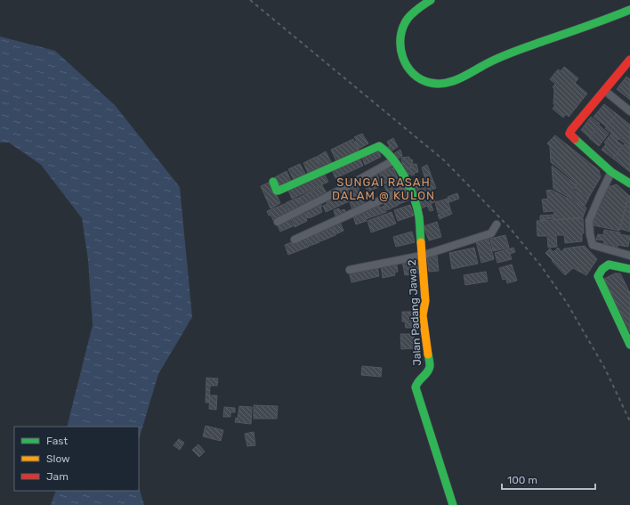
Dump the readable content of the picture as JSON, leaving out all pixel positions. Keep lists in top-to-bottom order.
{
  "streets": {
    "street": ["Jalan Padang Jawa 2"]
  },
  "districts": ["SUNGAI RASAH DALAM @ KULON"],
  "legend": ["Fast", "Slow", "Jam"],
  "scale_bar": "100 m"
}
